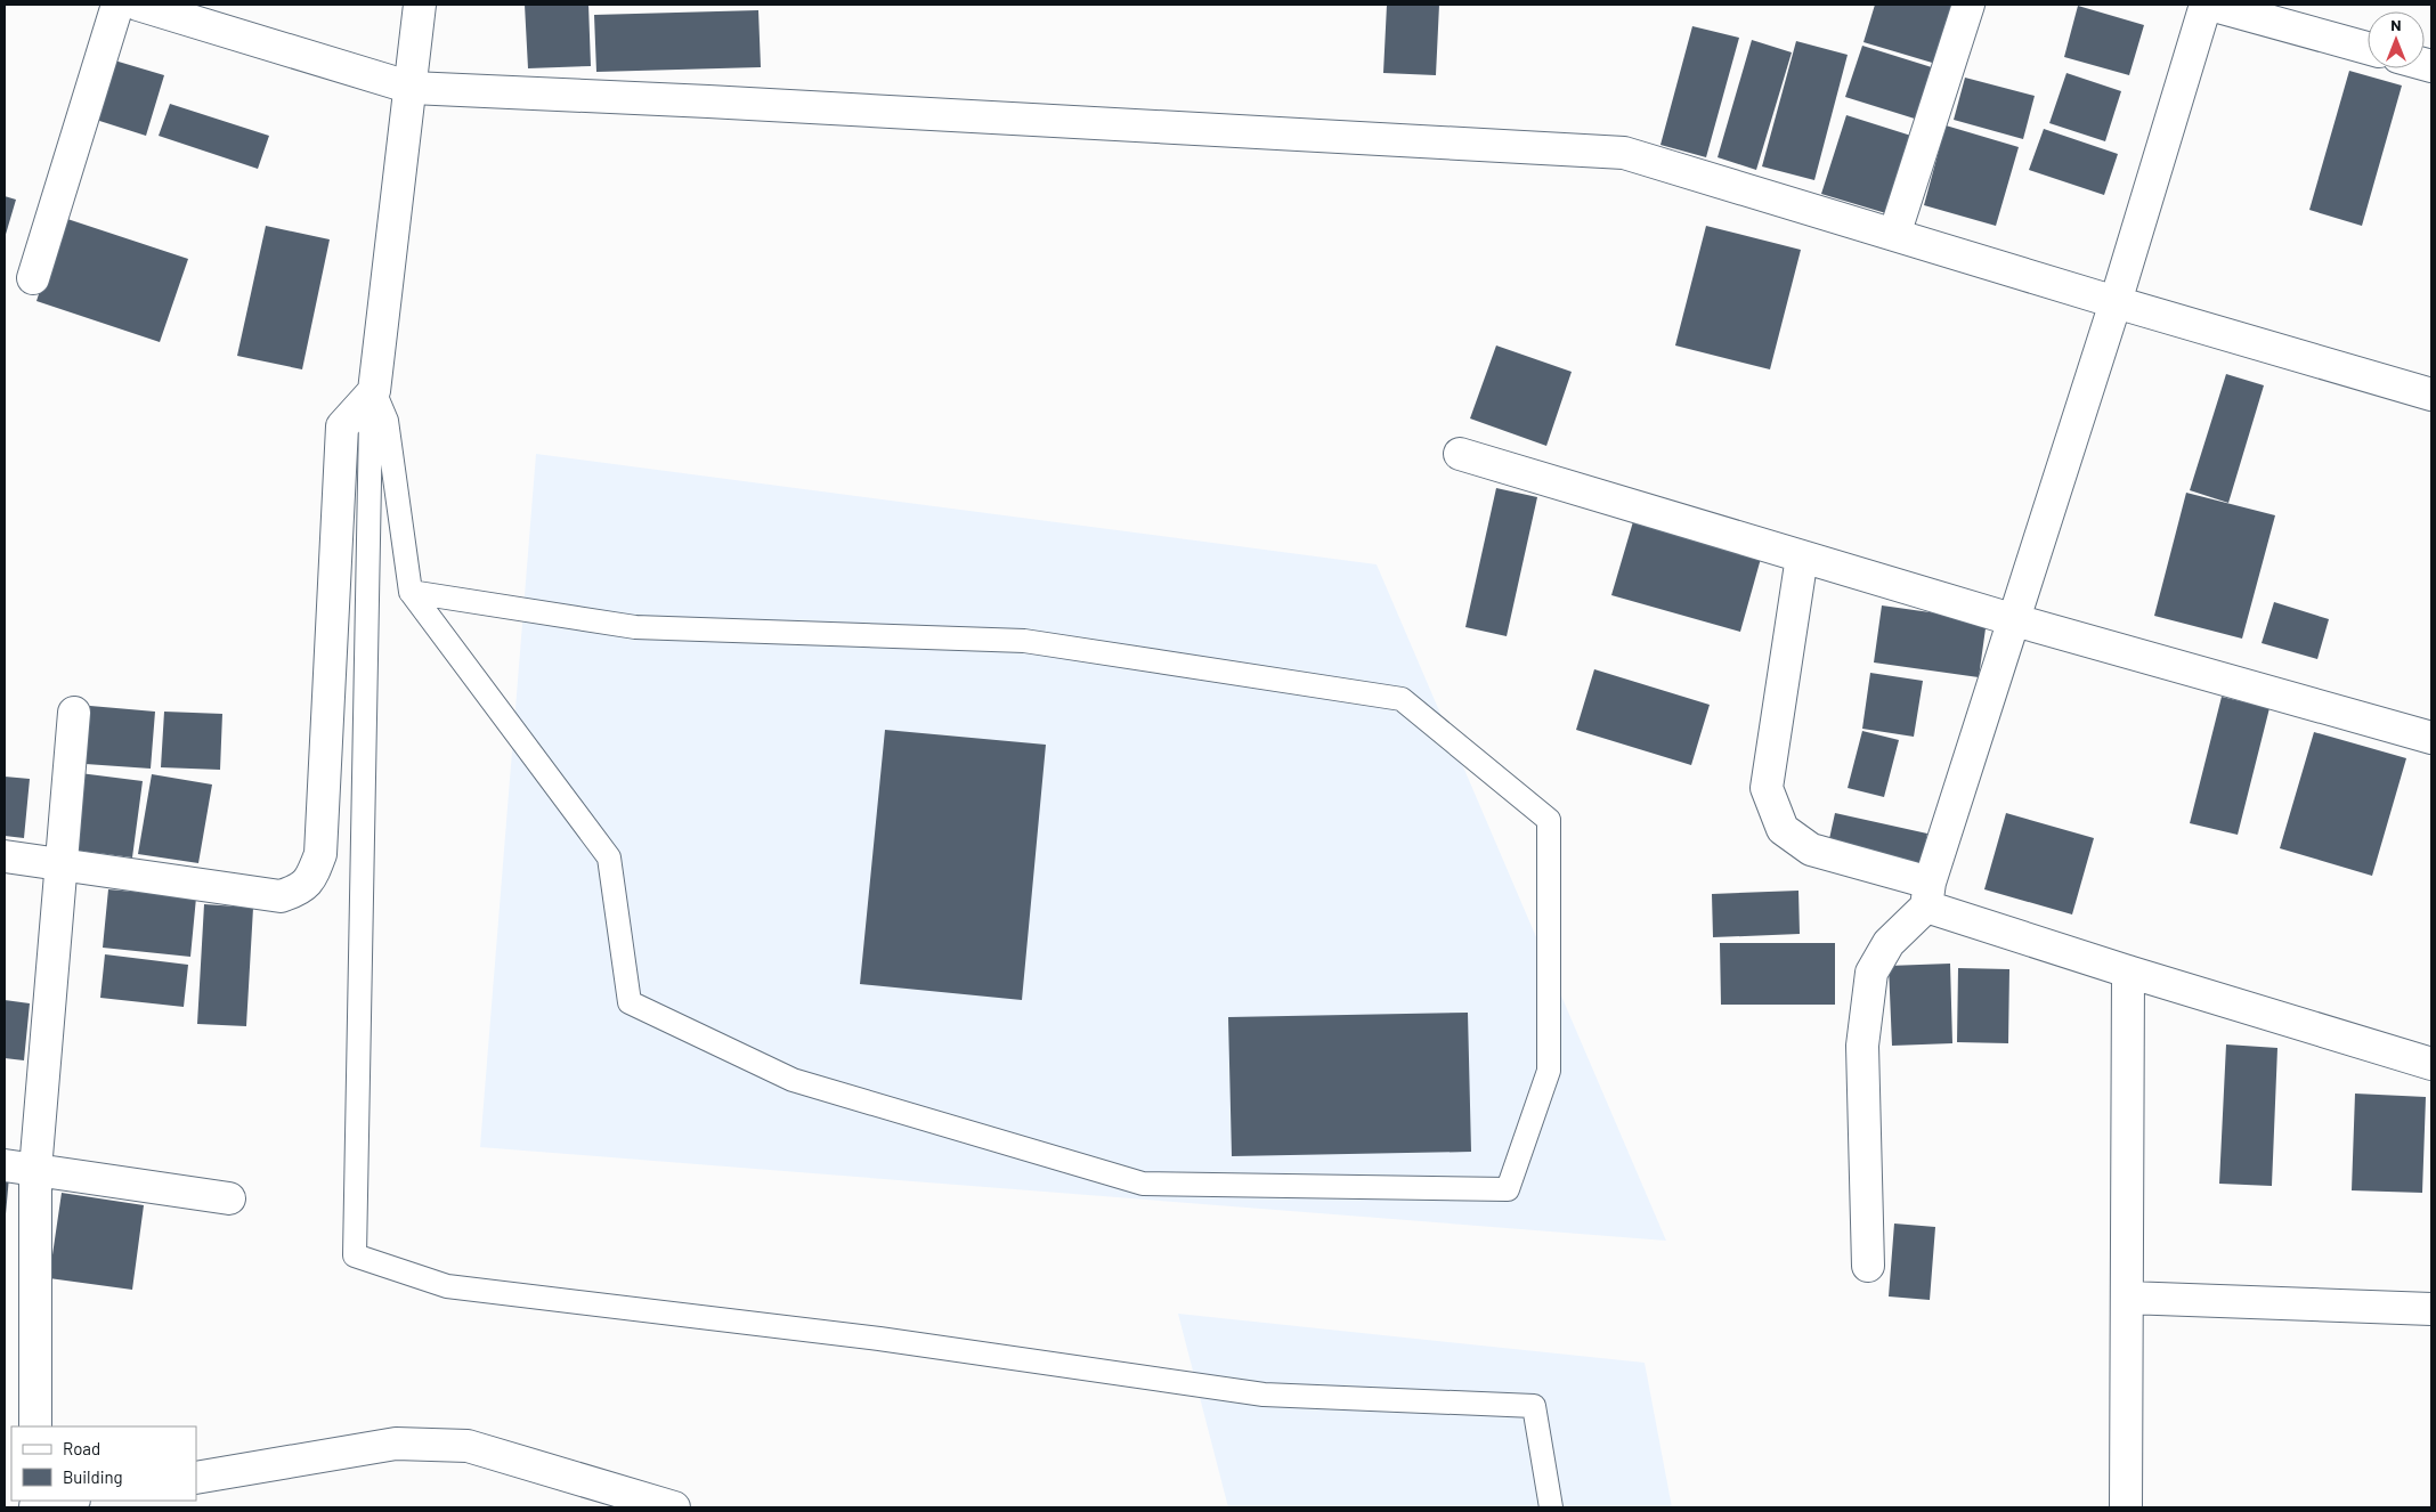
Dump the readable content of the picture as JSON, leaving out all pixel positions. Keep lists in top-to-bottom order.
{
  "legend": ["Road", "Building"],
  "north": "top"
}
